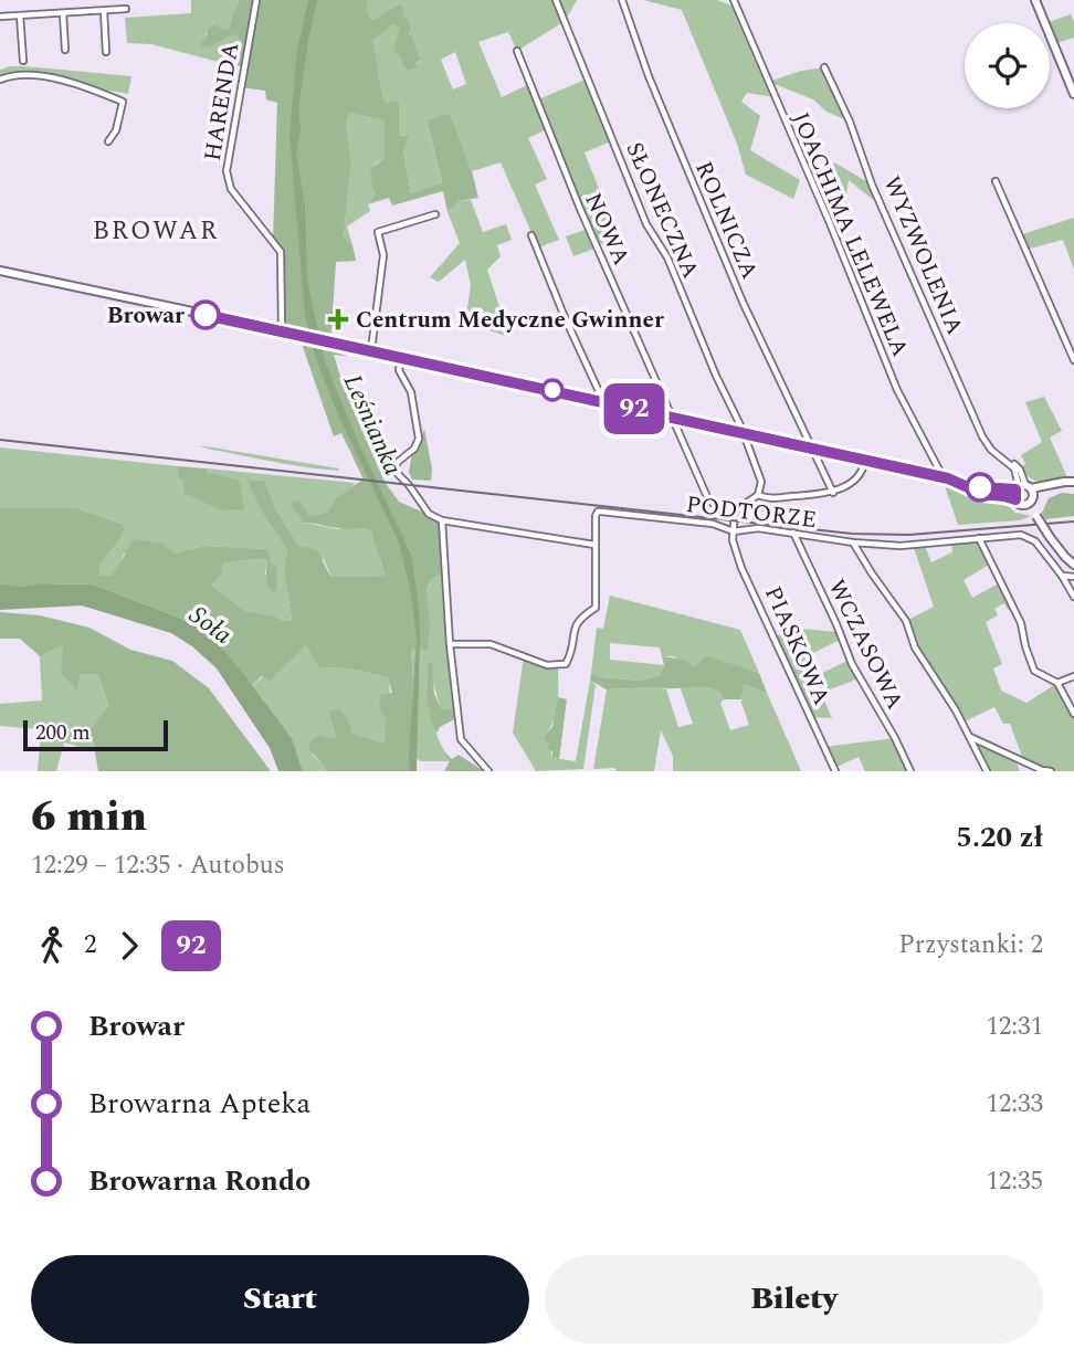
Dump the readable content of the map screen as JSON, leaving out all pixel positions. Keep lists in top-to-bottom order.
{
  "streets": {
    "street": [
      "HARENDA",
      "SŁONECZNA",
      "ROLNICZA",
      "NOWA",
      "JOACHIMA LELEWELA",
      "WYZWOLENIA",
      "PODTORZE",
      "WCZASOWA",
      "PIASKOWA"
    ]
  },
  "crossings": [
    ["NOWA", "PIASKOWA"],
    ["PODTORZE", "WCZASOWA"],
    ["PODTORZE", "PIASKOWA"]
  ],
  "districts": ["BROWAR"],
  "water": ["Leśnianka", "Soła"],
  "places": {
    "other": ["Browar"],
    "health": ["Centrum Medyczne Gwinner"]
  },
  "lines": ["bus line 92"],
  "scale_bar": "200 m",
  "page": {
    "on_map": "92",
    "scale": "200 m",
    "heading": ["6 min", "12:29 – 12:35 · Autobus", "5.20 zł"],
    "legs": ["2", "92", "Przystanki: 2"],
    "list": [
      {
        "name": "Browar",
        "value": "12:31"
      },
      {
        "name": "Browarna Apteka",
        "value": "12:33"
      },
      {
        "name": "Browarna Rondo",
        "value": "12:35"
      }
    ],
    "buttons": ["Start", "Bilety"]
  }
}
